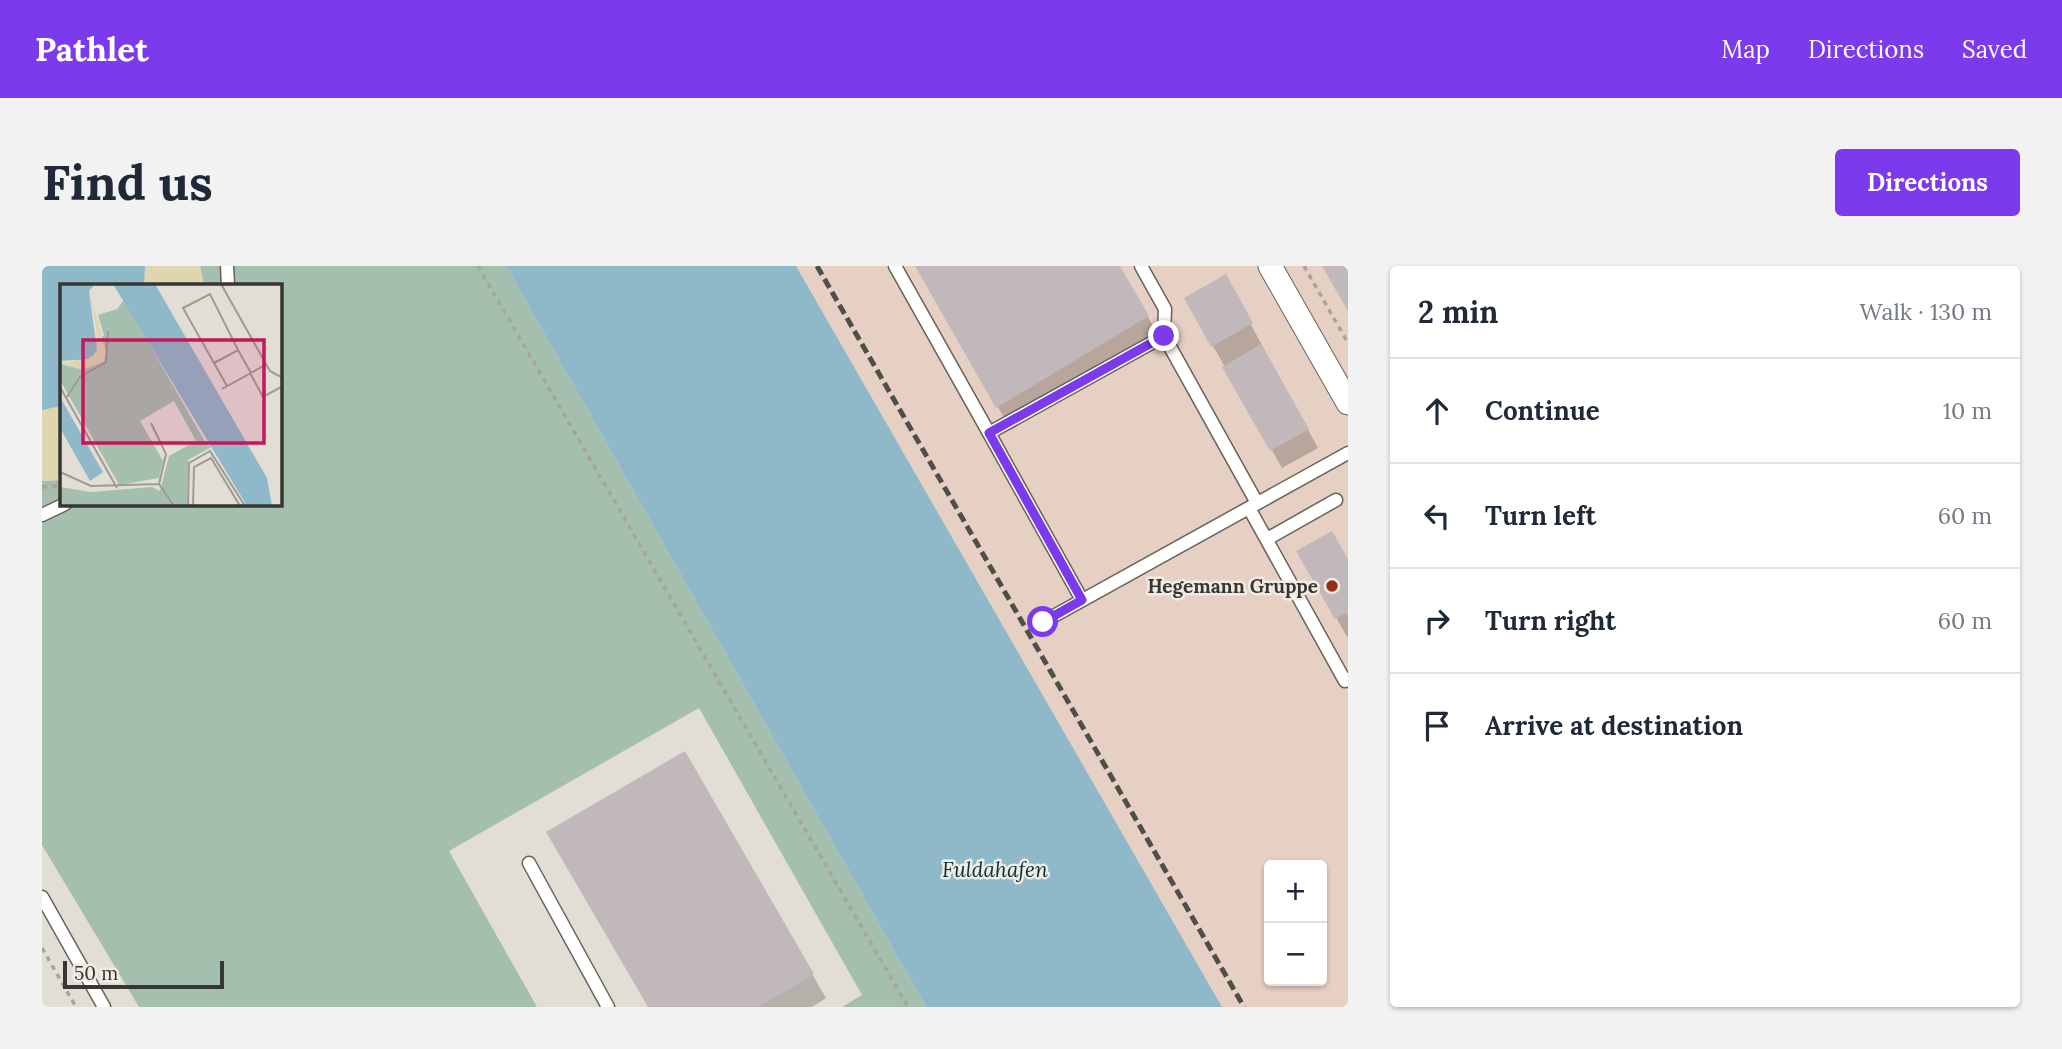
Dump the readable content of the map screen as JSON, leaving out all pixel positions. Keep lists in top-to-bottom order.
{
  "water": ["Fuldahafen"],
  "places": ["Hegemann Gruppe"],
  "scale_bar": "50 m",
  "page": {
    "header": "Pathlet",
    "nav": ["Map", "Directions", "Saved"],
    "buttons": "Directions",
    "title": "Find us",
    "heading": ["2 min", "Walk · 130 m"],
    "list": [
      ["Continue", "10 m"],
      ["Turn left", "60 m"],
      ["Turn right", "60 m"],
      "Arrive at destination"
    ],
    "map_buttons": ["+", "−"],
    "scale": "50 m"
  }
}
